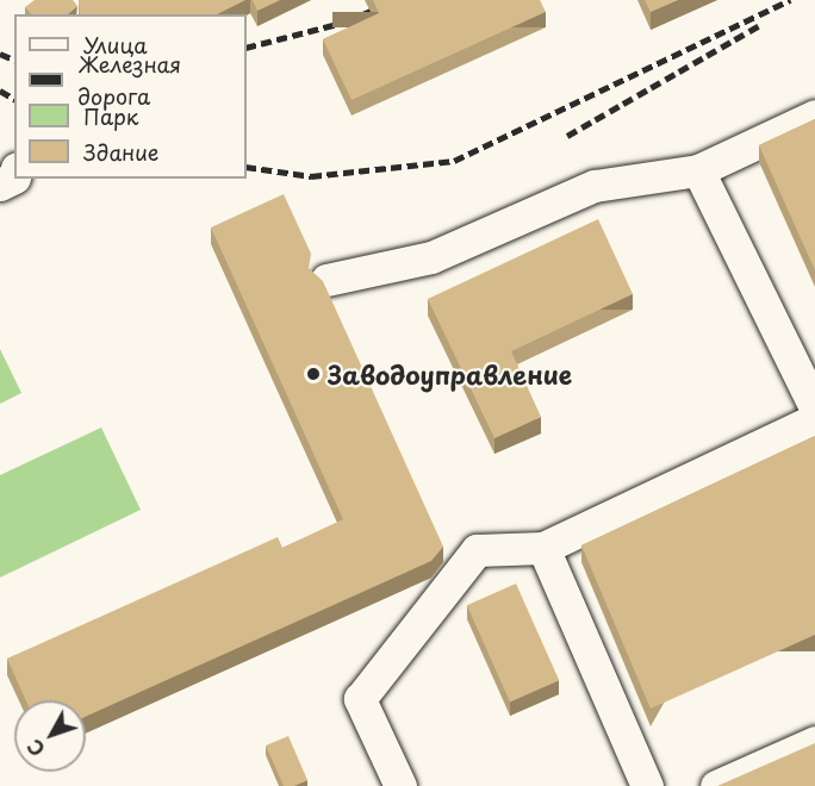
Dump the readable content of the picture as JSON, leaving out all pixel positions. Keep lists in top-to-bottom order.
{
  "places": ["Заводоуправление"],
  "legend": [
    "Улица",
    "Железная дорога",
    "Парк",
    "Здание"
  ],
  "north": "bottom left"
}
